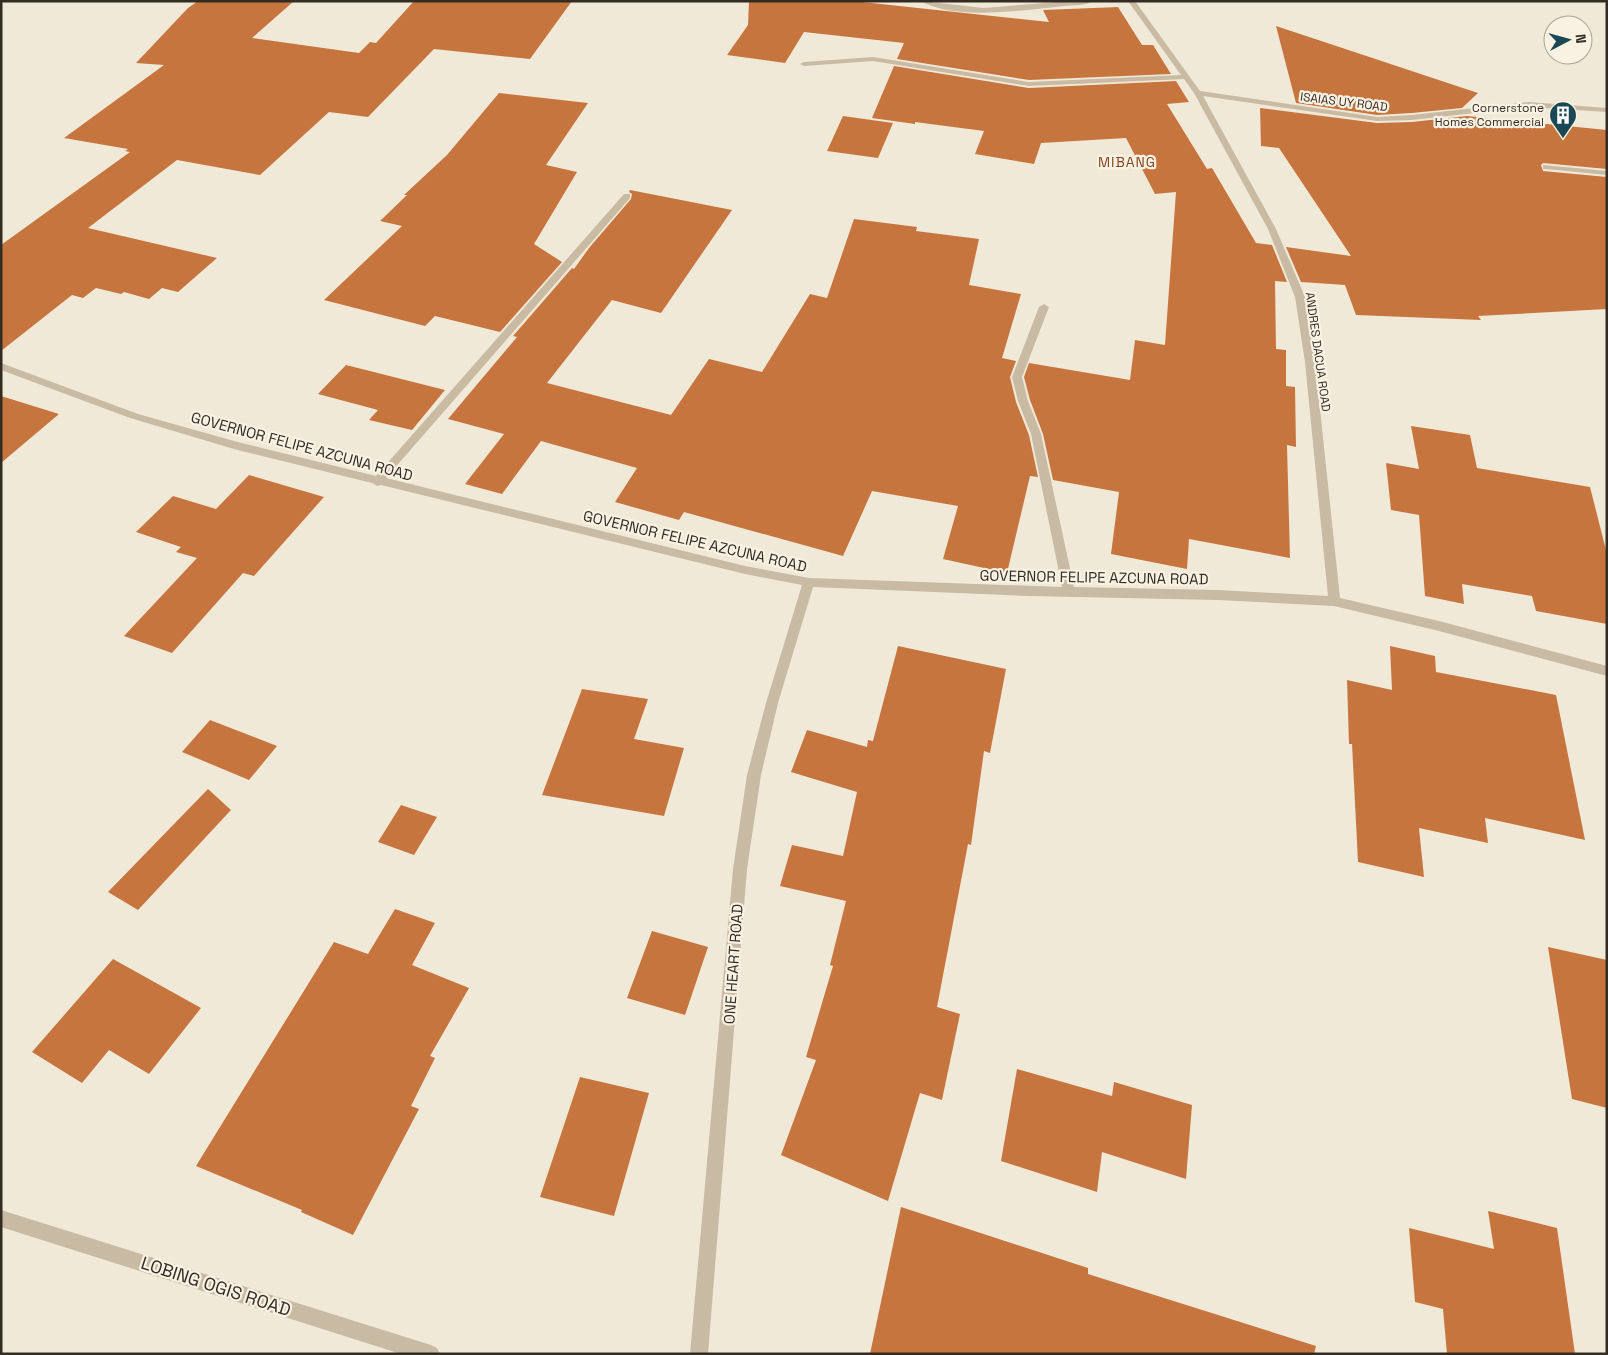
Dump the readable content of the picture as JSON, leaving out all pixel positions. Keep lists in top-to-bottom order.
{
  "streets": {
    "street": [
      "ISAIAS UY ROAD",
      "ANDRES DACUA ROAD",
      "GOVERNOR FELIPE AZCUNA ROAD",
      "ONE HEART ROAD",
      "LOBING OGIS ROAD"
    ]
  },
  "crossings": [
    ["ISAIAS UY ROAD", "ANDRES DACUA ROAD"],
    ["ANDRES DACUA ROAD", "GOVERNOR FELIPE AZCUNA ROAD"],
    ["GOVERNOR FELIPE AZCUNA ROAD", "ONE HEART ROAD"]
  ],
  "districts": ["MIBANG"],
  "places": {
    "building": ["Cornerstone Homes Commercial"]
  },
  "north": "right"
}
